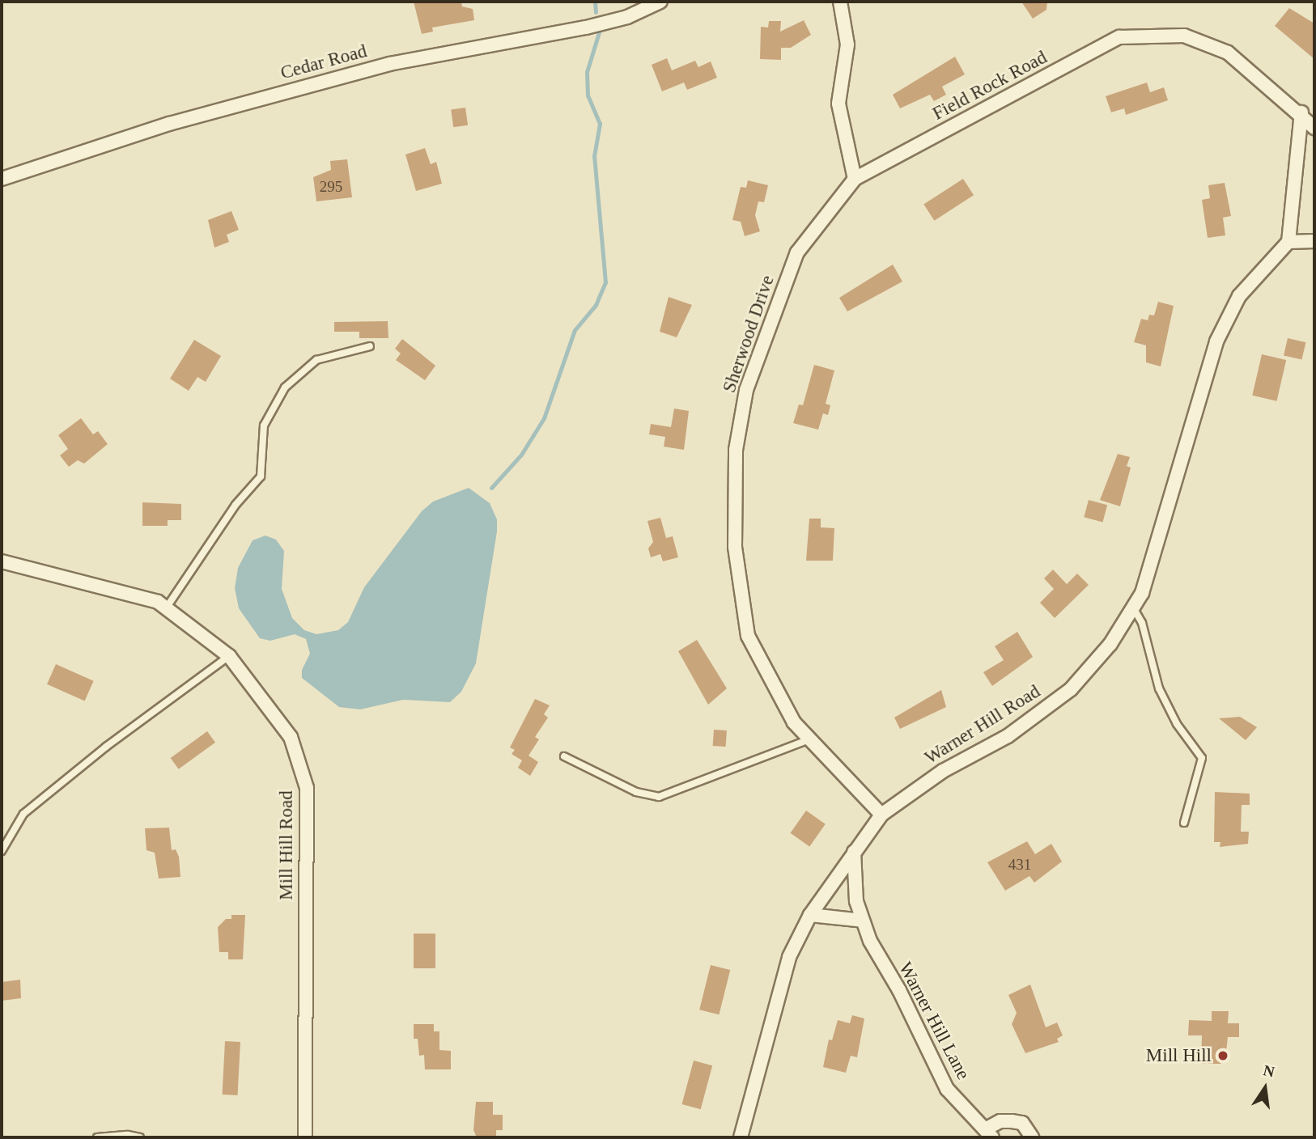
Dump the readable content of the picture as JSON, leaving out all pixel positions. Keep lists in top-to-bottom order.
{
  "streets": {
    "street": [
      "Cedar Road",
      "Field Rock Road",
      "Sherwood Drive",
      "Warner Hill Road",
      "Mill Hill Road",
      "Warner Hill Lane"
    ]
  },
  "crossings": [
    ["Field Rock Road", "Sherwood Drive"],
    ["Sherwood Drive", "Warner Hill Road"],
    ["Warner Hill Road", "Warner Hill Lane"]
  ],
  "places": ["Mill Hill"],
  "house_numbers": ["295", "431"],
  "north": "top"
}
